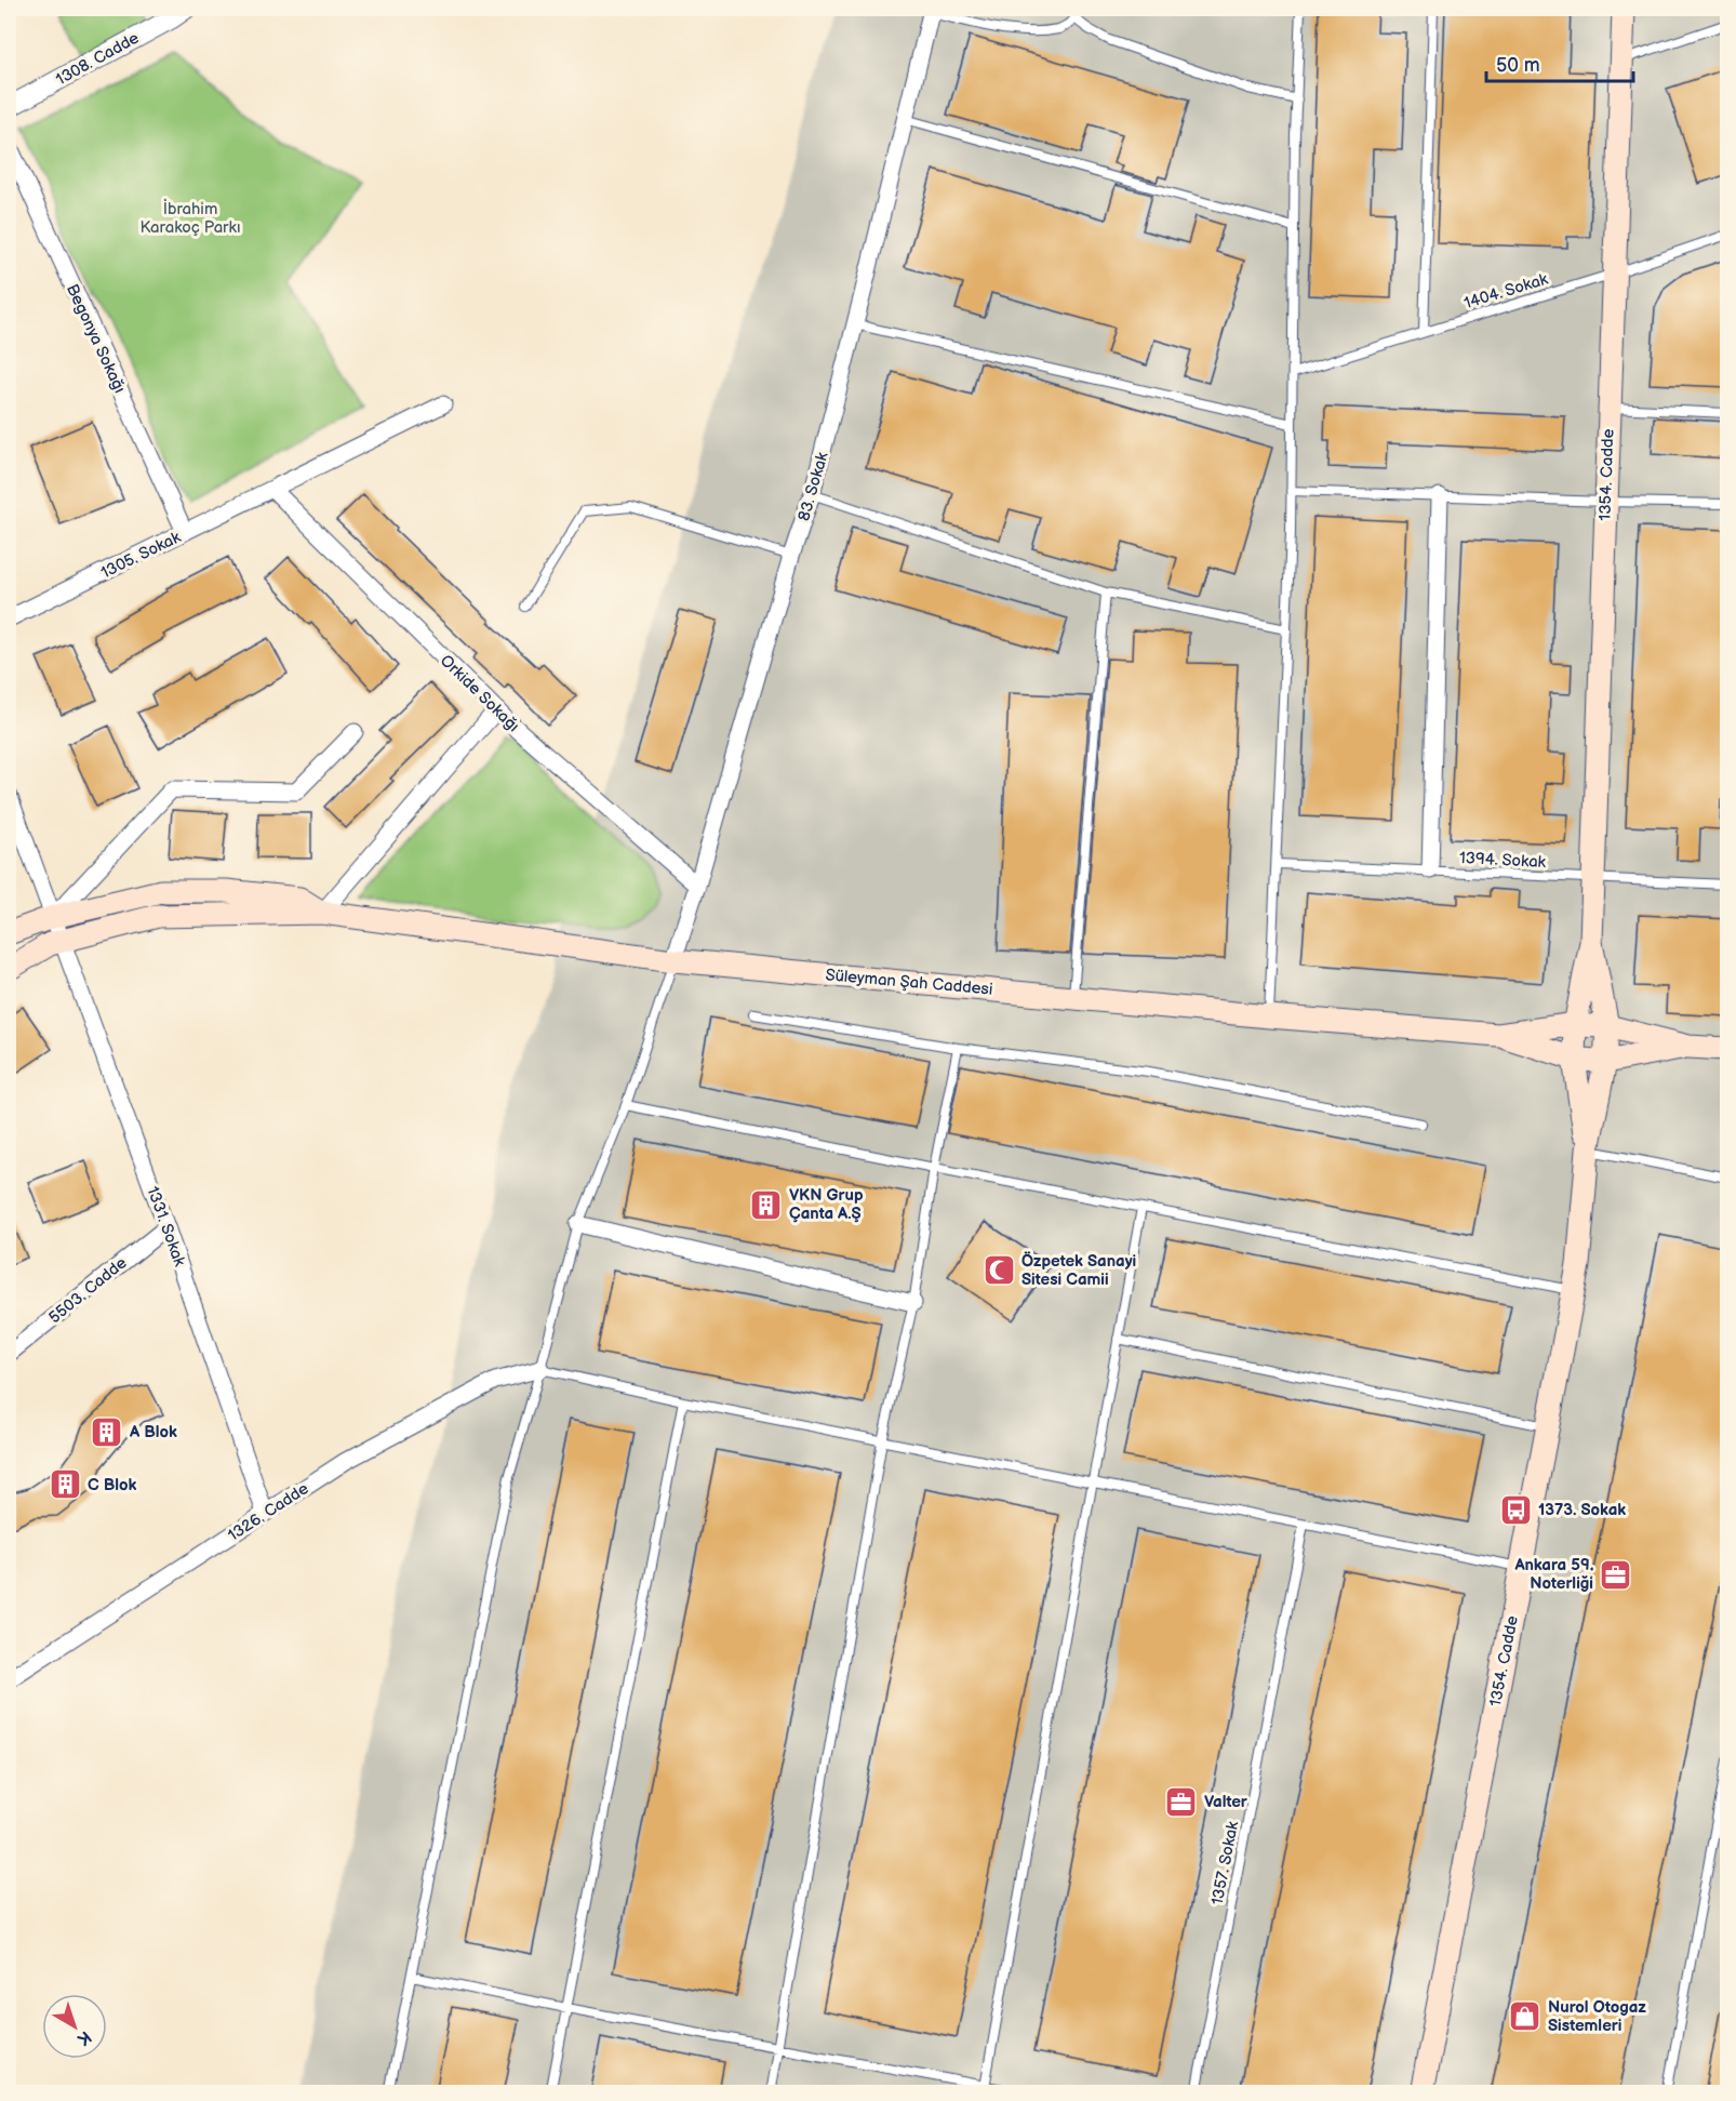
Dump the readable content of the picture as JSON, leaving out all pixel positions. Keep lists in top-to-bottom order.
{
  "streets": {
    "main road": ["1354. Cadde", "Süleyman Şah Caddesi"],
    "street": [
      "1308. Cadde",
      "Begonya Sokağı",
      "83. Sokak",
      "1305. Sokak",
      "Orkide Sokağı",
      "1331. Sokak",
      "5503. Cadde",
      "1326. Cadde"
    ],
    "lane": ["1404. Sokak", "1394. Sokak", "1357. Sokak"]
  },
  "crossings": [
    ["1404. Sokak", "1354. Cadde"],
    ["Begonya Sokağı", "1305. Sokak"],
    ["1354. Cadde", "1394. Sokak"],
    ["83. Sokak", "Orkide Sokağı"],
    ["83. Sokak", "Süleyman Şah Caddesi"],
    ["1305. Sokak", "Orkide Sokağı"],
    ["Süleyman Şah Caddesi", "1331. Sokak"],
    ["1331. Sokak", "5503. Cadde"],
    ["1331. Sokak", "1326. Cadde"]
  ],
  "parks": ["İbrahim Karakoç Parkı"],
  "places": {
    "building": ["VKN Grup Çanta A.Ş", "A Blok", "C Blok"],
    "mosque": ["Özpetek Sanayi Sitesi Camii"],
    "bus stop": ["1373. Sokak"],
    "office": ["Ankara 59. Noterliği", "Valter"],
    "shop": ["Nurol Otogaz Sistemleri"]
  },
  "scale_bar": "50 m",
  "north": "bottom right"
}
